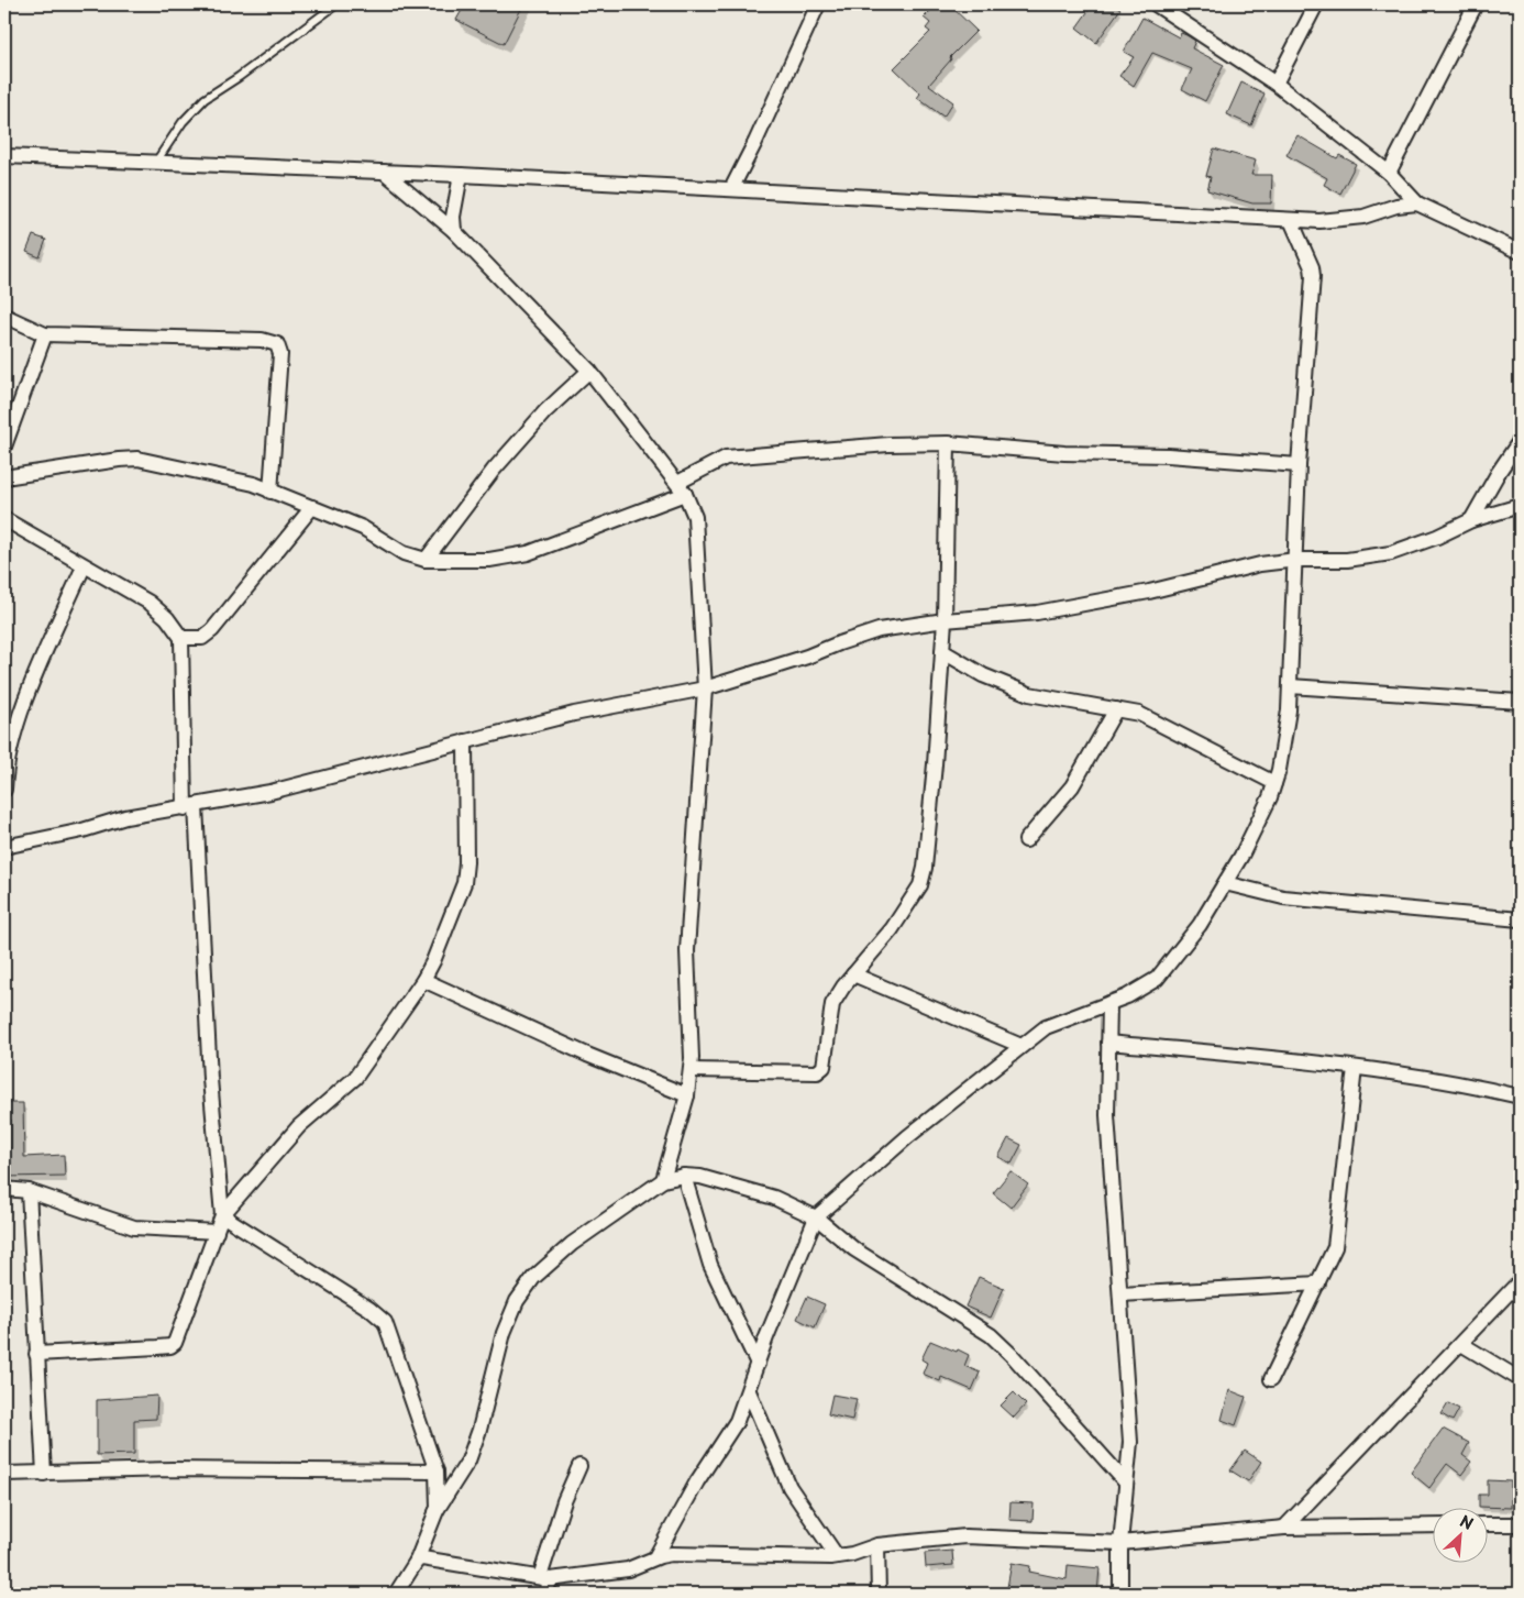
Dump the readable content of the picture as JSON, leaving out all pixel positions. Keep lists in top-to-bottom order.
{
  "north": "top right"
}
